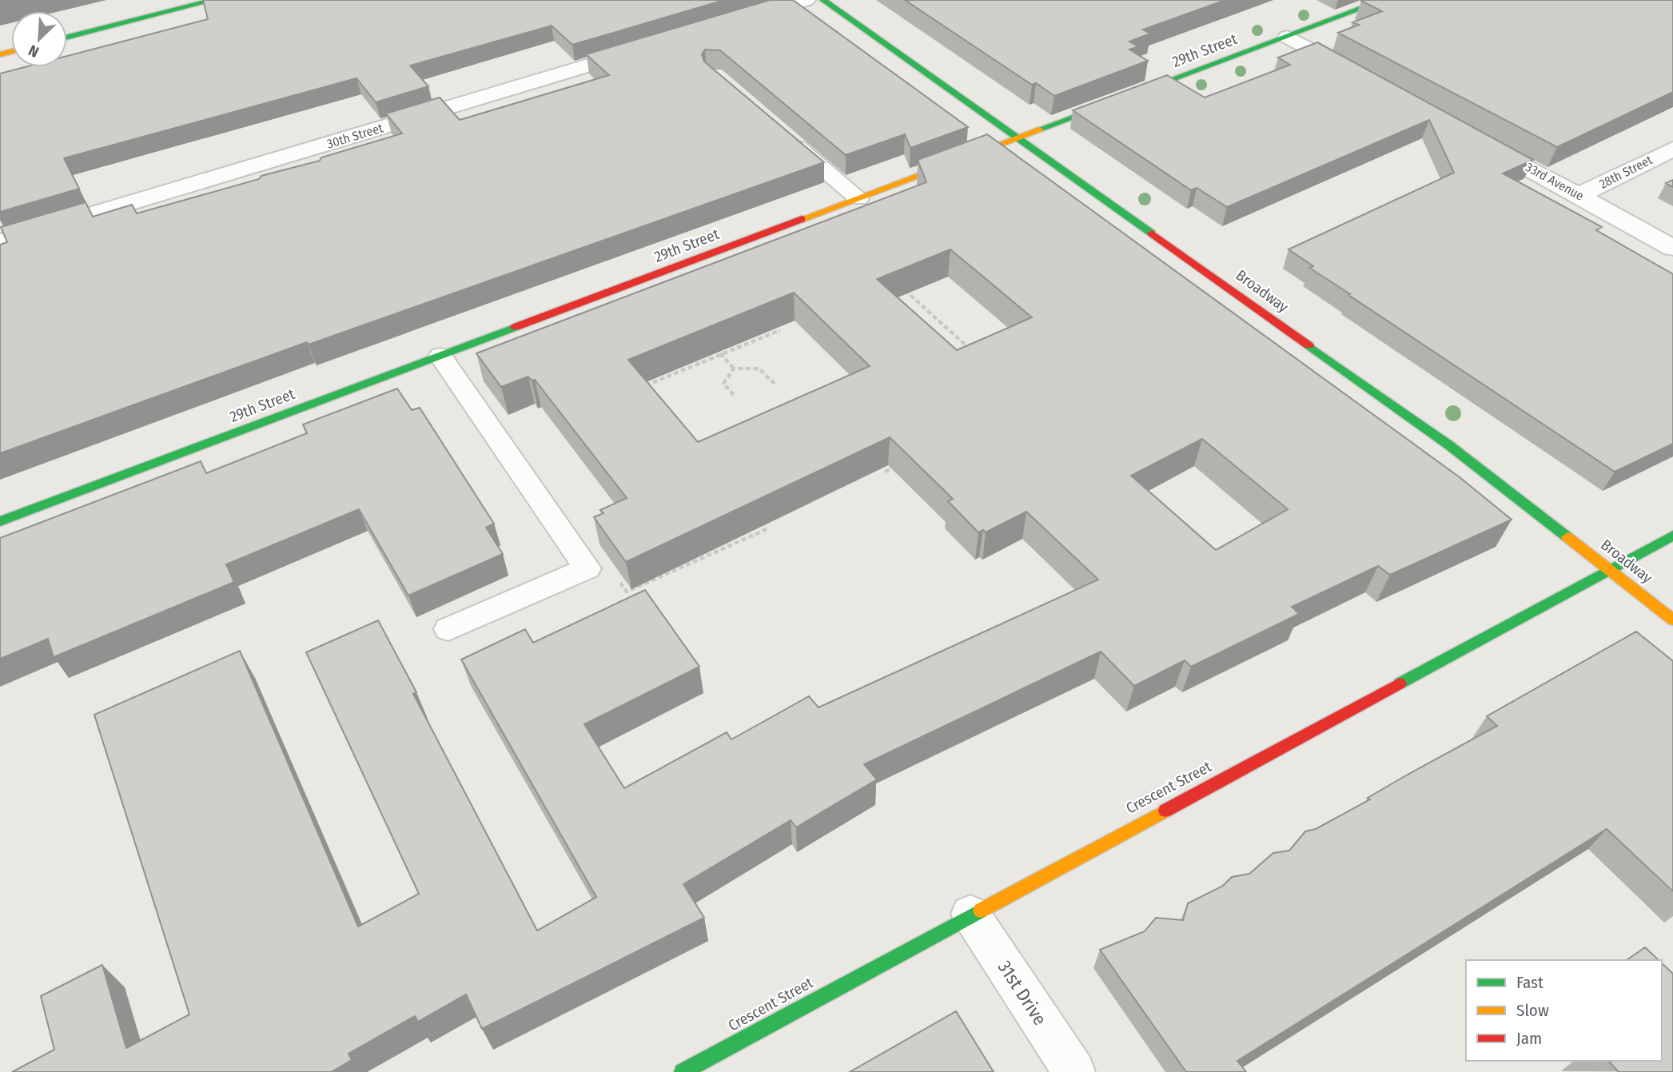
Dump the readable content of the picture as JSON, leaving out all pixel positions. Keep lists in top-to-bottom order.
{
  "streets": {
    "street": [
      "29th Street",
      "30th Street",
      "28th Street",
      "33rd Avenue",
      "Broadway",
      "Crescent Street",
      "31st Drive"
    ]
  },
  "crossings": [
    ["29th Street", "Broadway"],
    ["28th Street", "33rd Avenue"],
    ["Broadway", "Crescent Street"],
    ["Crescent Street", "31st Drive"]
  ],
  "legend": ["Fast", "Slow", "Jam"],
  "north": "bottom left"
}
